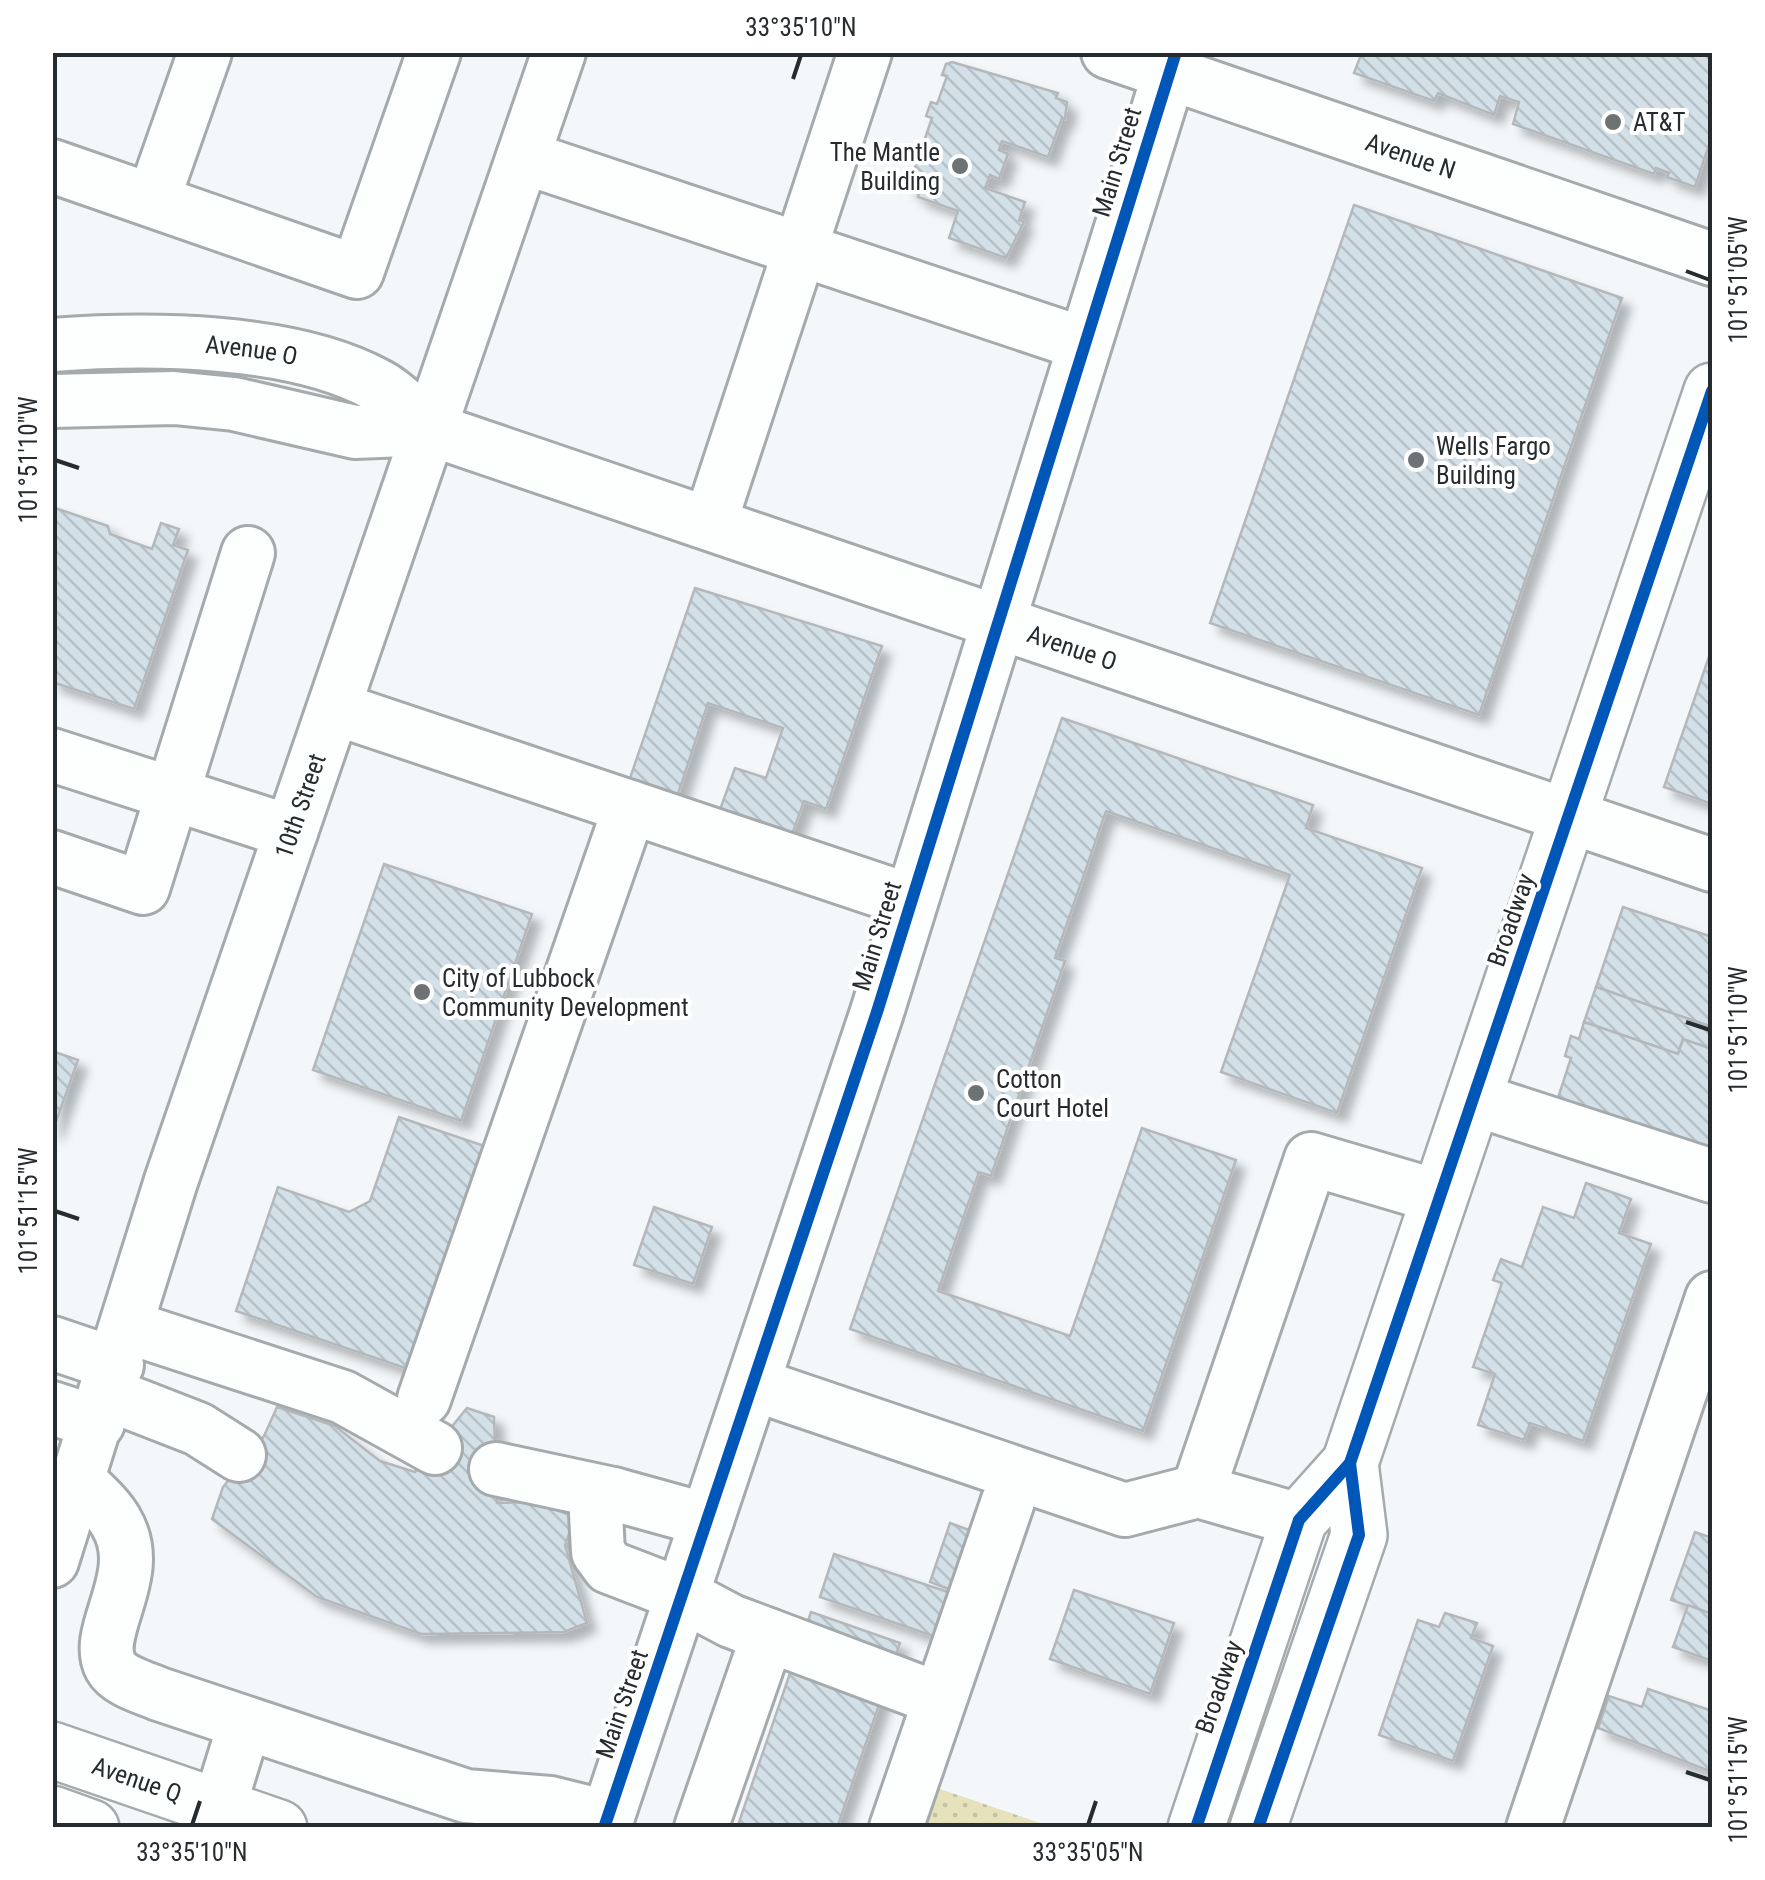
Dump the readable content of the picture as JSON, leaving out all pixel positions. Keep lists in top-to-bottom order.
{
  "streets": {
    "main road": ["Broadway", "Avenue Q"],
    "street": [
      "Avenue N",
      "Main Street",
      "Avenue O",
      "10th Street"
    ]
  },
  "crossings": [
    ["Avenue N", "Main Street"],
    ["Main Street", "Avenue O"],
    ["Avenue O", "10th Street"],
    ["Avenue O", "Broadway"]
  ],
  "places": [
    "AT&T",
    "The Mantle Building",
    "Wells Fargo Building",
    "City of Lubbock Community Development",
    "Cotton Court Hotel"
  ],
  "coordinates": [
    "33°35'10\"N",
    "101°51'05\"W",
    "101°51'10\"W",
    "101°51'15\"W",
    "33°35'05\"N"
  ]
}
